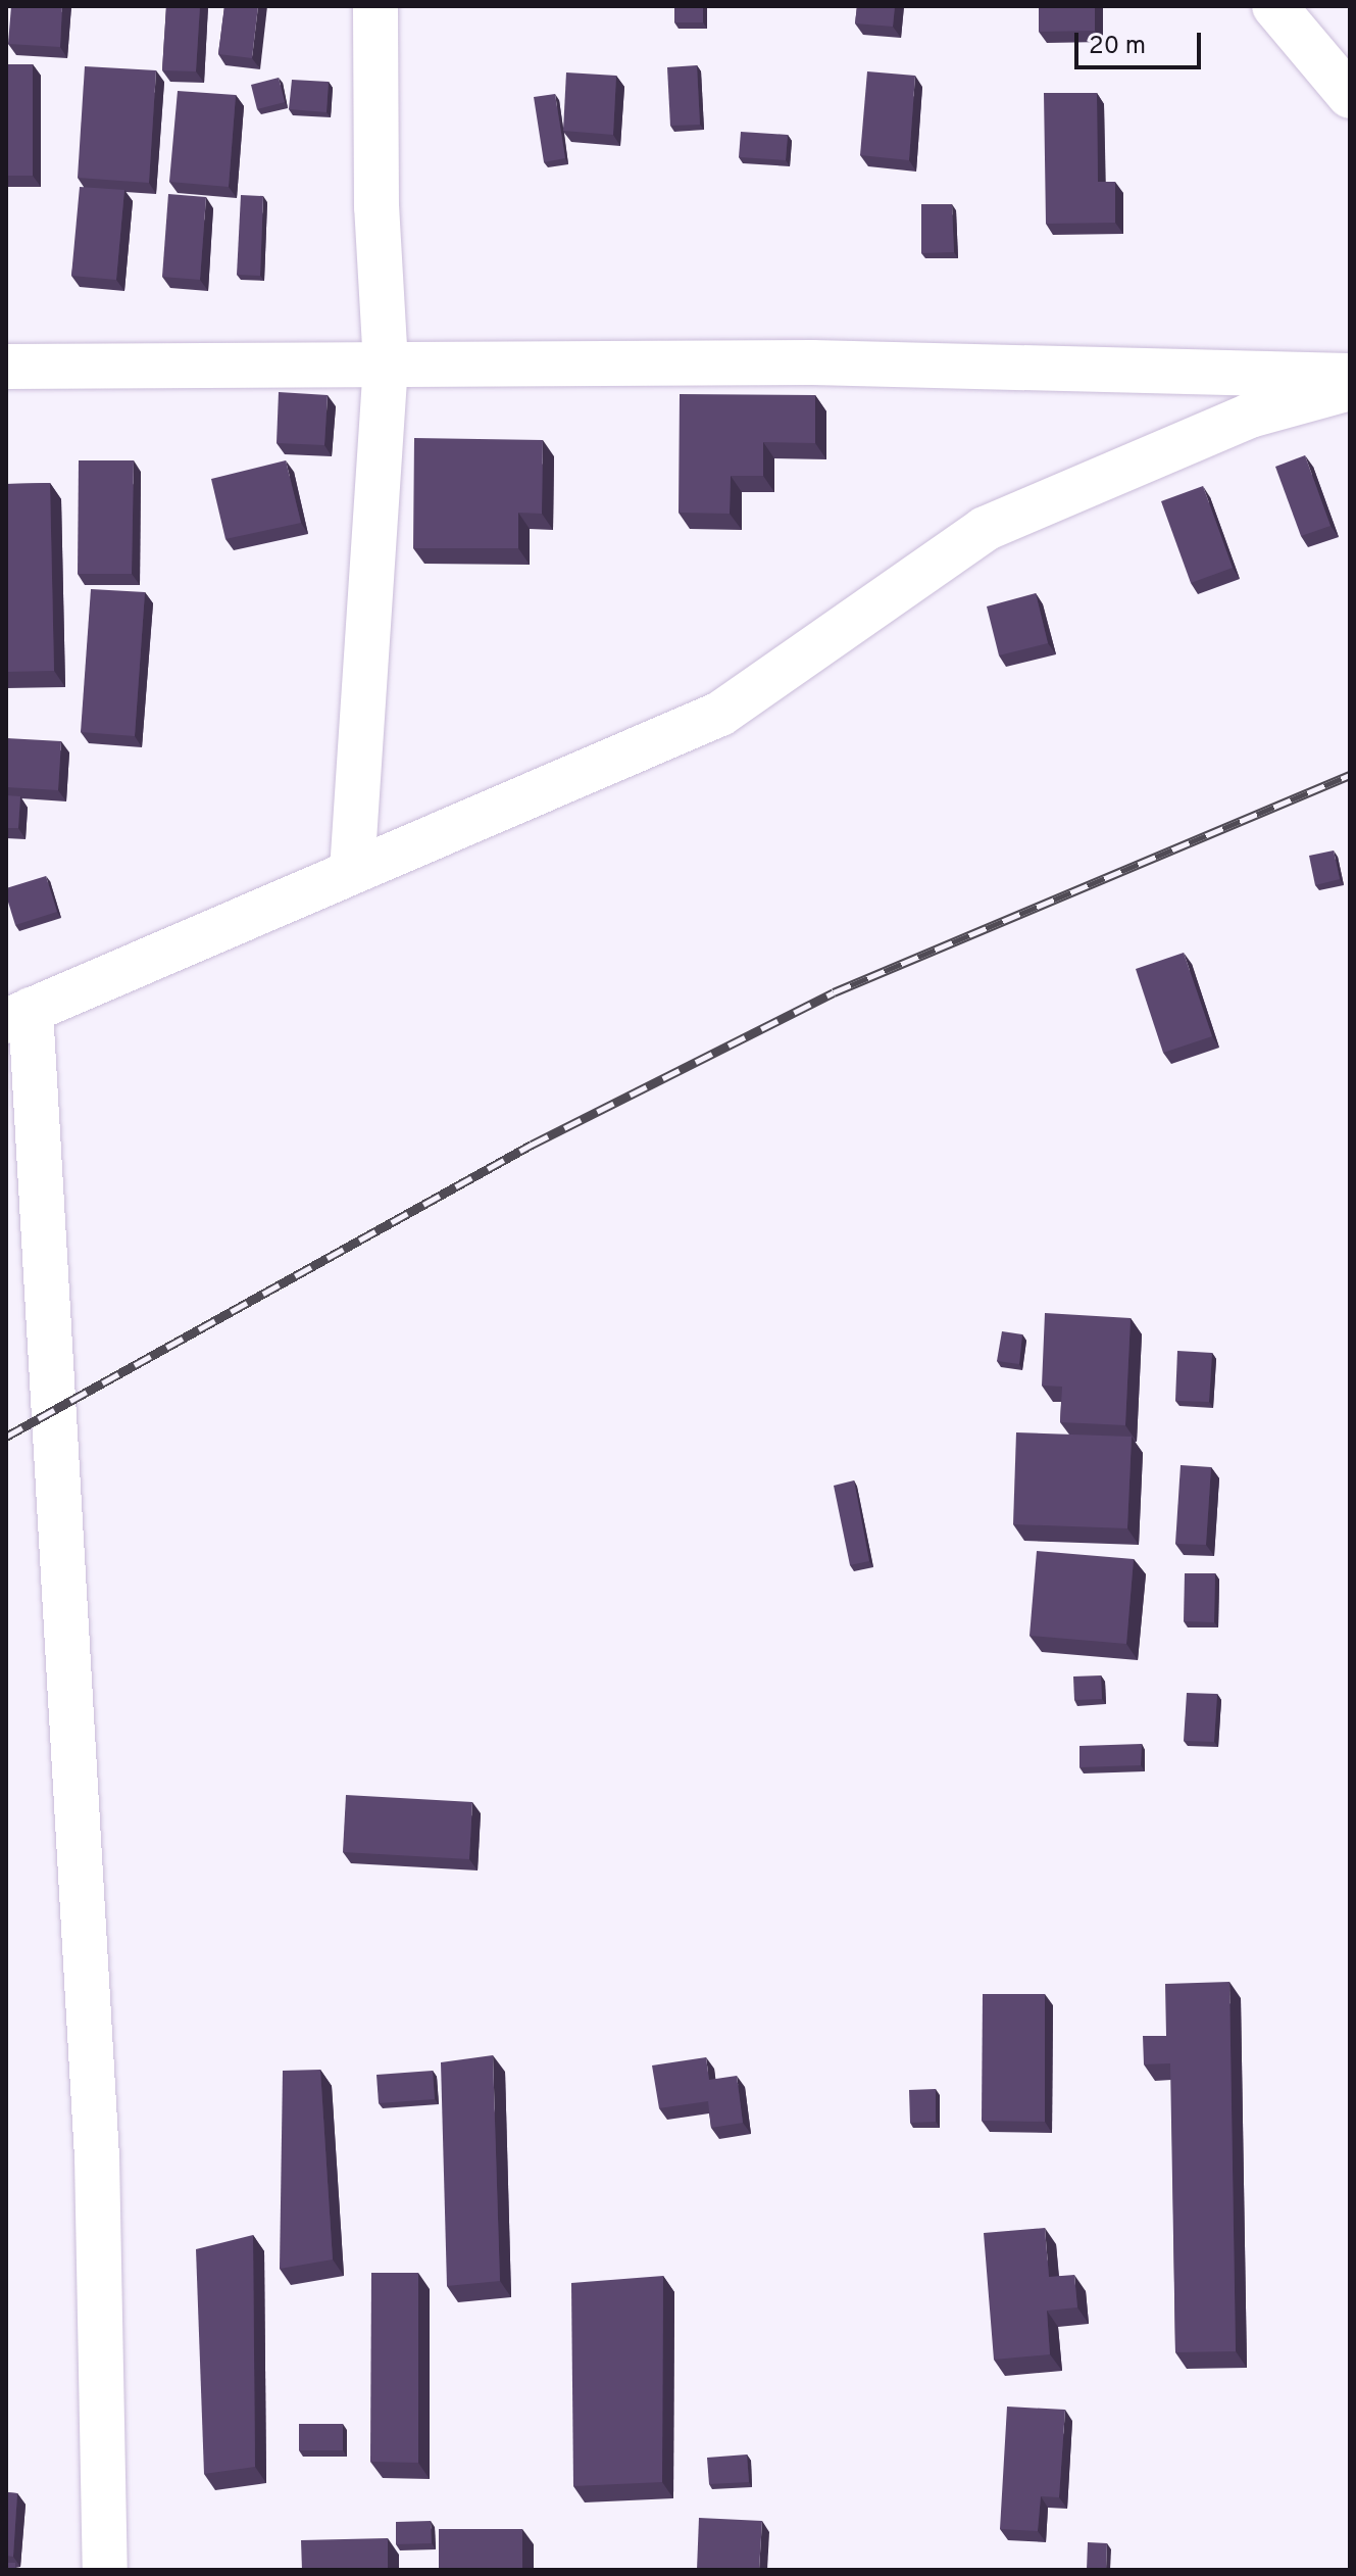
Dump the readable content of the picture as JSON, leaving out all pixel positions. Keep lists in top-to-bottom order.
{
  "scale_bar": "20 m"
}
